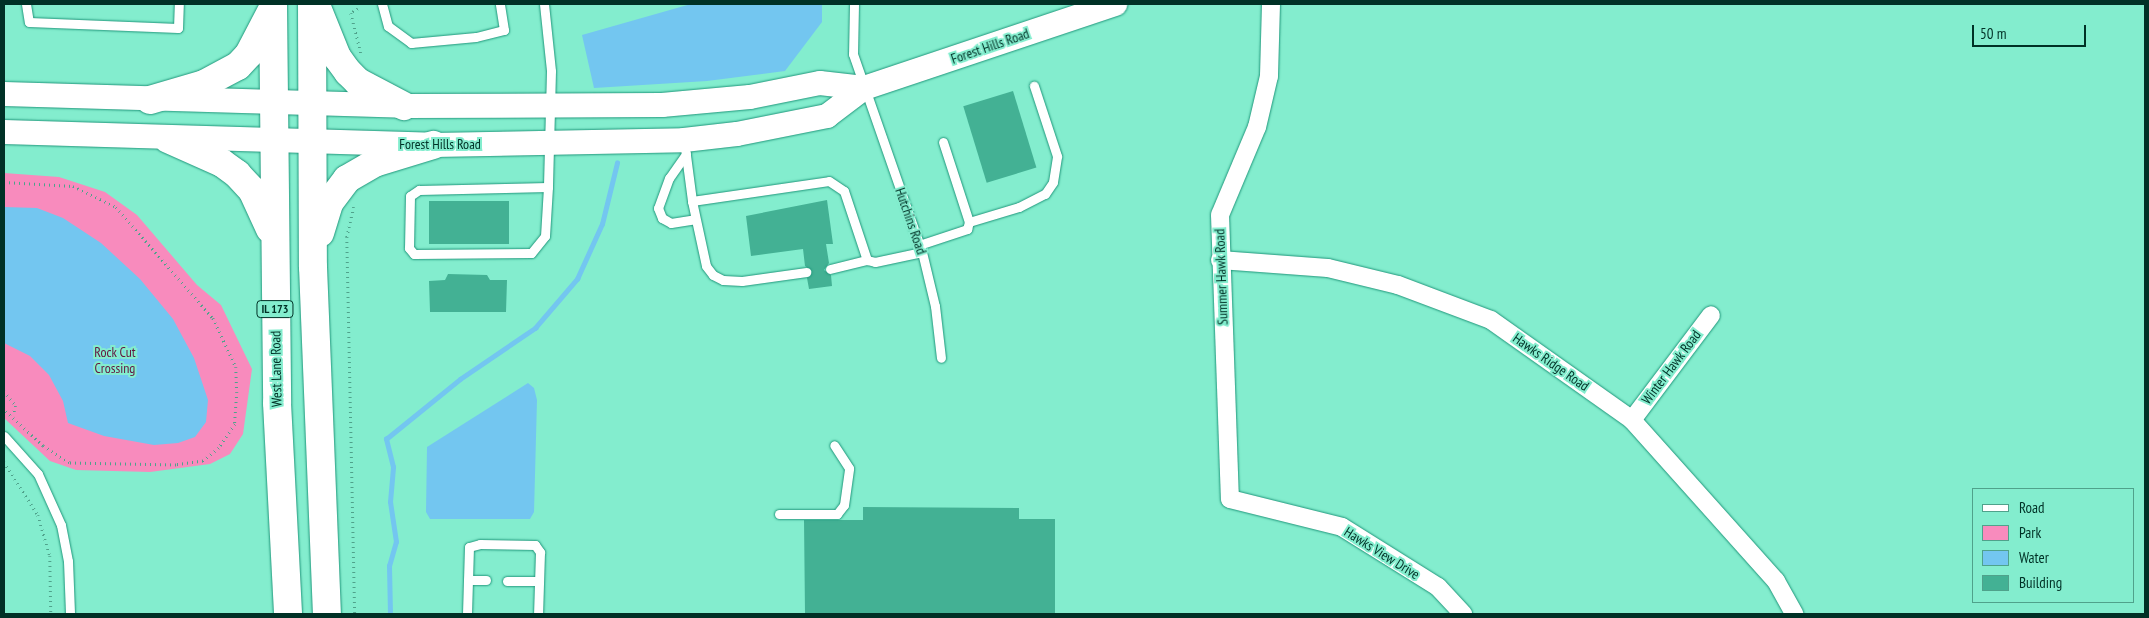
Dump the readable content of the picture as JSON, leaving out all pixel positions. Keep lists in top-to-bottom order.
{
  "streets": {
    "main road": ["IL 173", "West Lane Road"],
    "street": [
      "Forest Hills Road",
      "Summer Hawk Road",
      "Hawks Ridge Road",
      "Winter Hawk Road",
      "Hawks View Drive"
    ],
    "lane": ["Hutchins Road"]
  },
  "crossings": [
    ["Forest Hills Road", "Hutchins Road"],
    ["Forest Hills Road", "IL 173"],
    ["Forest Hills Road", "West Lane Road"],
    ["Summer Hawk Road", "Hawks Ridge Road"],
    ["Summer Hawk Road", "Hawks View Drive"],
    ["Hawks Ridge Road", "Winter Hawk Road"]
  ],
  "parks": ["Rock Cut Crossing"],
  "legend": [
    "Road",
    "Park",
    "Water",
    "Building"
  ],
  "scale_bar": "50 m"
}
